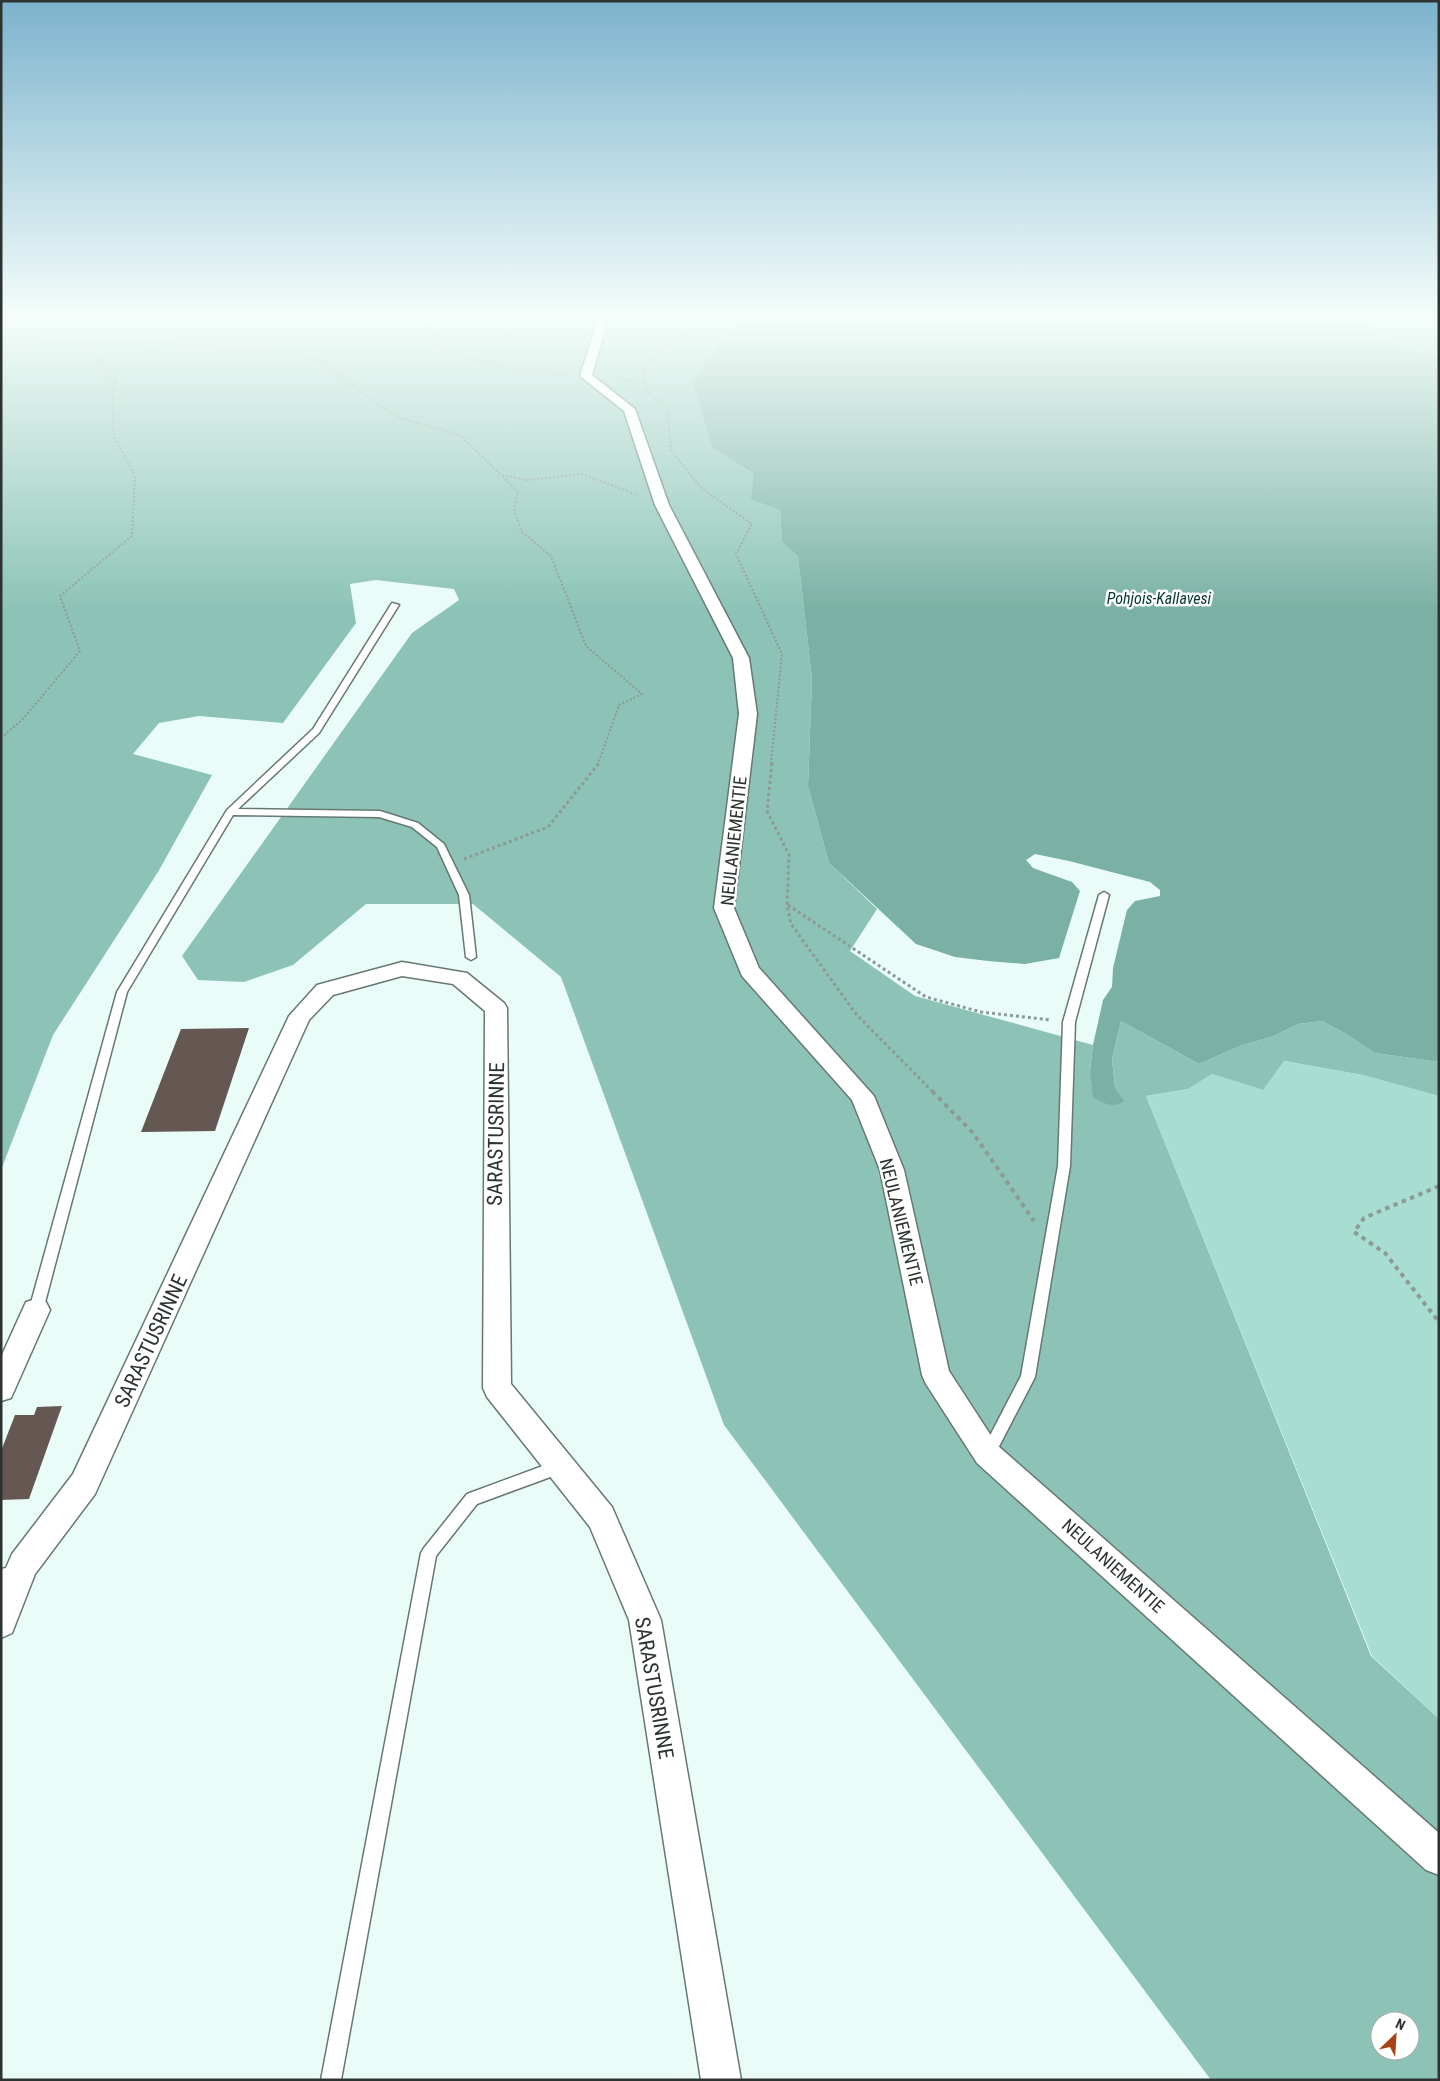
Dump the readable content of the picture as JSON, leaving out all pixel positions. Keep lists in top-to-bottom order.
{
  "streets": {
    "street": ["NEULANIEMENTIE", "SARASTUSRINNE"]
  },
  "water": ["Pohjois-Kallavesi"],
  "north": "top right"
}
